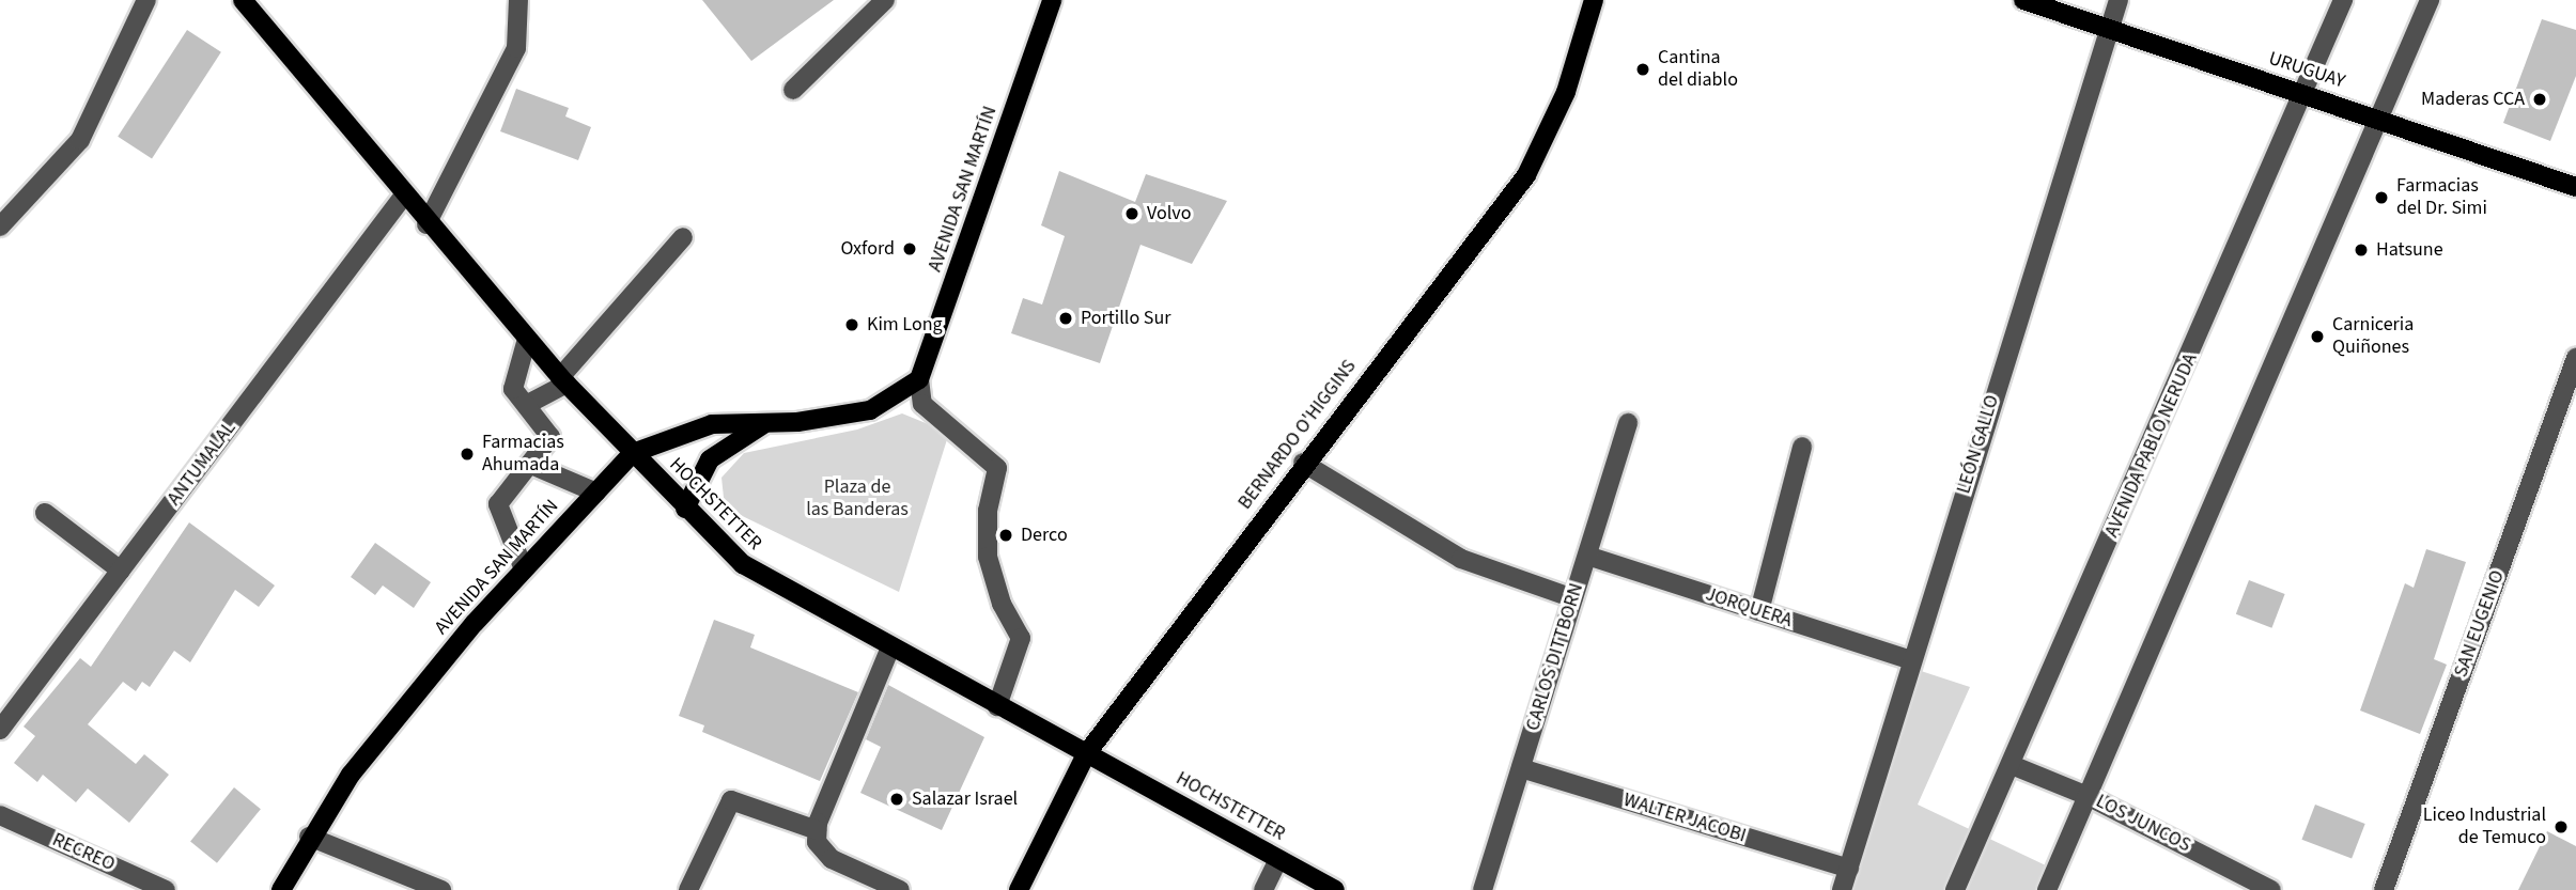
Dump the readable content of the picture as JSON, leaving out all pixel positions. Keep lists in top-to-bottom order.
{
  "streets": {
    "main road": [
      "URUGUAY",
      "AVENIDA SAN MARTÍN",
      "BERNARDO O'HIGGINS",
      "HOCHSTETTER"
    ],
    "street": [
      "LEÓN GALLO",
      "AVENIDA PABLO NERUDA",
      "ANTUMALAL",
      "JORQUERA",
      "SAN EUGENIO",
      "CARLOS DITTBORN",
      "WALTER JACOBI",
      "LOS JUNCOS",
      "RECREO"
    ]
  },
  "crossings": [
    ["URUGUAY", "LEÓN GALLO"],
    ["URUGUAY", "AVENIDA PABLO NERUDA"],
    ["AVENIDA SAN MARTÍN", "HOCHSTETTER"],
    ["BERNARDO O'HIGGINS", "HOCHSTETTER"],
    ["LEÓN GALLO", "JORQUERA"],
    ["LEÓN GALLO", "WALTER JACOBI"],
    ["AVENIDA PABLO NERUDA", "LOS JUNCOS"],
    ["ANTUMALAL", "HOCHSTETTER"],
    ["JORQUERA", "CARLOS DITTBORN"],
    ["CARLOS DITTBORN", "WALTER JACOBI"]
  ],
  "parks": ["Plaza de las Banderas"],
  "places": [
    "Cantina del diablo",
    "Maderas CCA",
    "Farmacias del Dr. Simi",
    "Volvo",
    "Oxford",
    "Hatsune",
    "Portillo Sur",
    "Kim Long",
    "Carniceria Quiñones",
    "Farmacias Ahumada",
    "Derco",
    "Salazar Israel",
    "Liceo Industrial de Temuco"
  ]
}
